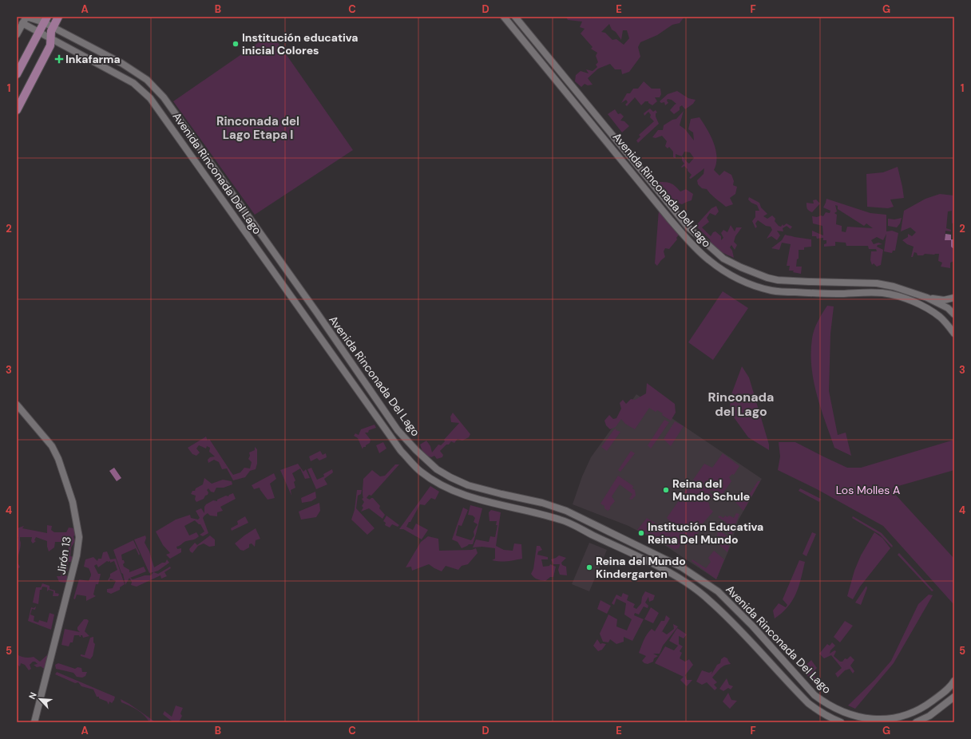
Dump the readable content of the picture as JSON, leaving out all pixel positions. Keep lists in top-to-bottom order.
{
  "streets": {
    "street": ["Avenida Rinconada Del Lago", "Jirón 13"]
  },
  "districts": ["Rinconada del Lago Etapa I", "Rinconada del Lago"],
  "parks": ["Los Molles A"],
  "places": {
    "other": [
      "Institución educativa inicial Colores",
      "Reina del Mundo Schule",
      "Institución Educativa Reina Del Mundo",
      "Reina del Mundo Kindergarten"
    ],
    "health": ["Inkafarma"]
  },
  "north": "top left",
  "grid": {
    "columns": [
      "A",
      "B",
      "C",
      "D",
      "E",
      "F",
      "G"
    ],
    "rows": [
      "1",
      "2",
      "3",
      "4",
      "5"
    ]
  }
}
